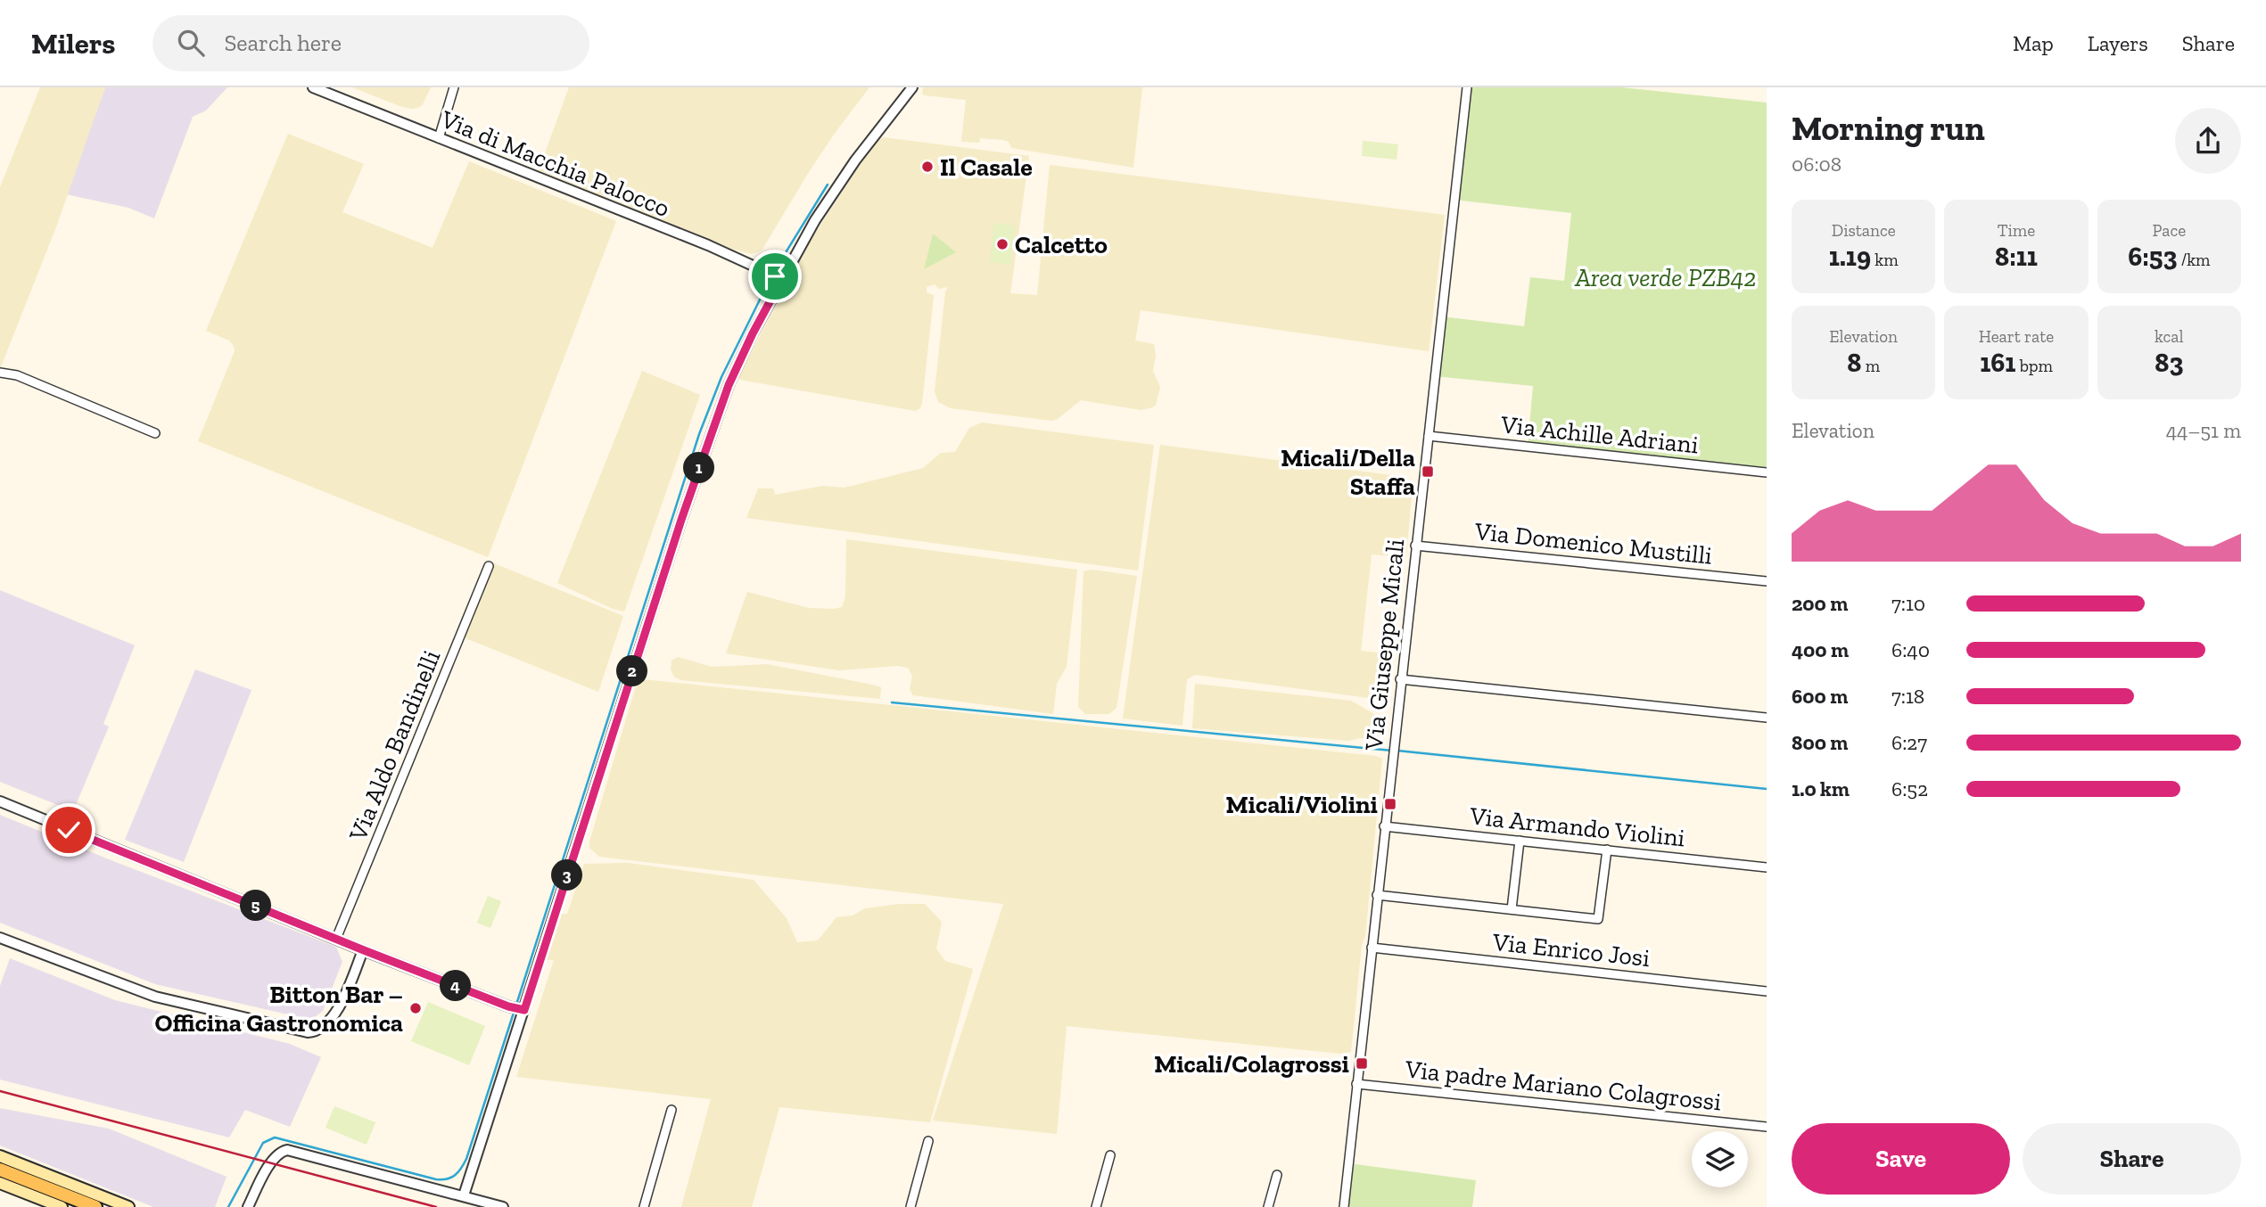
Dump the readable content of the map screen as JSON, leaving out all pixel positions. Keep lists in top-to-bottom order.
{
  "streets": {
    "street": [
      "Via di Macchia Palocco",
      "Via Achille Adriani",
      "Via Domenico Mustilli",
      "Via Giuseppe Micali",
      "Via Aldo Bandinelli",
      "Via Armando Violini",
      "Via Enrico Josi",
      "Via padre Mariano Colagrossi"
    ]
  },
  "crossings": [
    ["Via Achille Adriani", "Via Giuseppe Micali"],
    ["Via Domenico Mustilli", "Via Giuseppe Micali"],
    ["Via Giuseppe Micali", "Via Armando Violini"],
    ["Via Giuseppe Micali", "Via Enrico Josi"],
    ["Via Giuseppe Micali", "Via padre Mariano Colagrossi"]
  ],
  "parks": ["Area verde PZB42"],
  "places": {
    "other": ["Il Casale", "Calcetto", "Bitton Bar – Officina Gastronomica"],
    "transit": ["Micali/Della Staffa", "Micali/Violini", "Micali/Colagrossi"]
  },
  "page": {
    "header": "Milers",
    "search": "Search here",
    "nav": ["Map", "Layers", "Share"],
    "heading": ["Morning run", "06:08"],
    "stats": [
      ["Distance", "1.19 km"],
      ["Time", "8:11"],
      ["Pace", "6:53 /km"],
      ["Elevation", "8 m"],
      ["Heart rate", "161 bpm"],
      ["kcal", "83"]
    ],
    "chart": ["Elevation", "44–51 m"],
    "pins": [
      "1",
      "2",
      "3",
      "5",
      "4"
    ],
    "list": [
      {
        "name": "200 m",
        "note": "7:10"
      },
      {
        "name": "400 m",
        "note": "6:40"
      },
      {
        "name": "600 m",
        "note": "7:18"
      },
      {
        "name": "800 m",
        "note": "6:27"
      },
      {
        "name": "1.0 km",
        "note": "6:52"
      }
    ],
    "buttons": ["Save", "Share"]
  }
}
